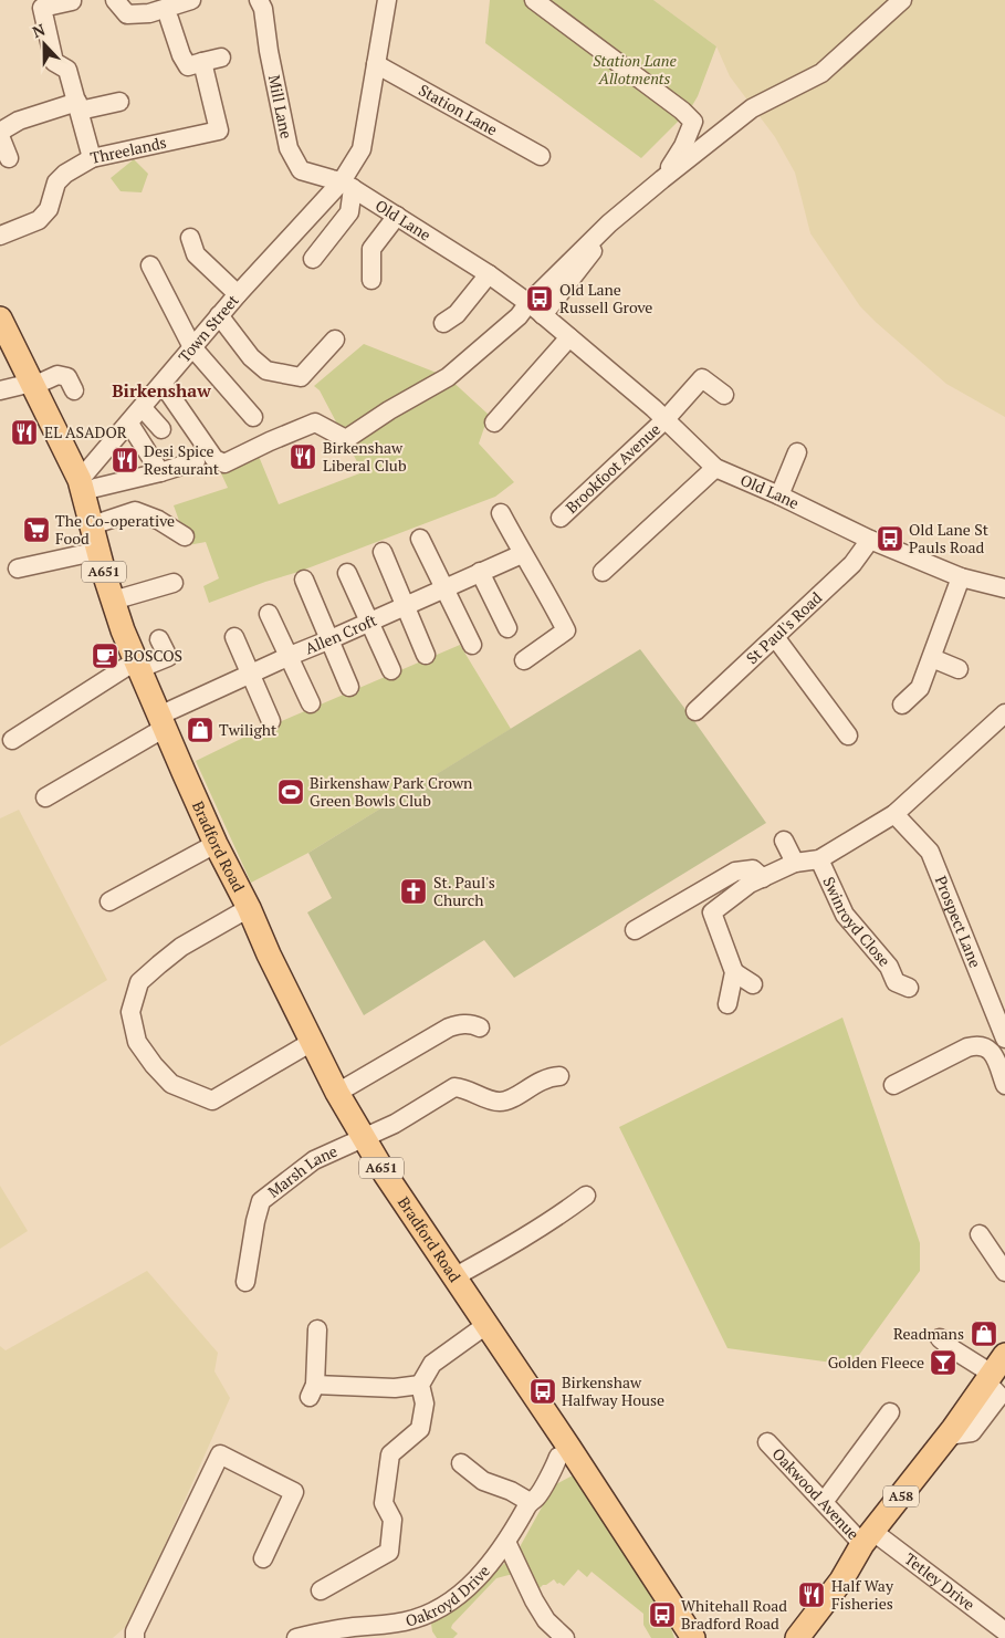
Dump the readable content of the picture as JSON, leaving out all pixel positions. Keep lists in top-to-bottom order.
{
  "streets": {
    "main road": ["A651", "Bradford Road", "A58"],
    "street": [
      "Mill Lane",
      "Station Lane",
      "Threelands",
      "Old Lane",
      "Town Street",
      "Brookfoot Avenue",
      "St Paul's Road",
      "Allen Croft",
      "Swinroyd Close",
      "Prospect Lane",
      "Marsh Lane",
      "Oakwood Avenue",
      "Tetley Drive",
      "Oakroyd Drive"
    ]
  },
  "crossings": [
    ["Mill Lane", "Old Lane"],
    ["Mill Lane", "Town Street"],
    ["Old Lane", "Town Street"],
    ["Old Lane", "Brookfoot Avenue"],
    ["Old Lane", "St Paul's Road"],
    ["Town Street", "Bradford Road"],
    ["Allen Croft", "Bradford Road"],
    ["Bradford Road", "Marsh Lane"],
    ["Bradford Road", "Oakroyd Drive"],
    ["Oakwood Avenue", "A58"],
    ["Oakwood Avenue", "Tetley Drive"],
    ["A58", "Tetley Drive"]
  ],
  "districts": ["Birkenshaw"],
  "parks": ["Station Lane Allotments"],
  "places": {
    "bus stop": [
      "Old Lane Russell Grove",
      "Old Lane St Pauls Road",
      "Birkenshaw Halfway House",
      "Whitehall Road Bradford Road"
    ],
    "restaurant": [
      "EL ASADOR",
      "Birkenshaw Liberal Club",
      "Desi Spice Restaurant",
      "Half Way Fisheries"
    ],
    "supermarket": ["The Co-operative Food"],
    "cafe": ["BOSCOS"],
    "shop": ["Twilight", "Readmans"],
    "sports": ["Birkenshaw Park Crown Green Bowls Club"],
    "church": ["St. Paul's Church"],
    "bar": ["Golden Fleece"]
  },
  "north": "top"
}
